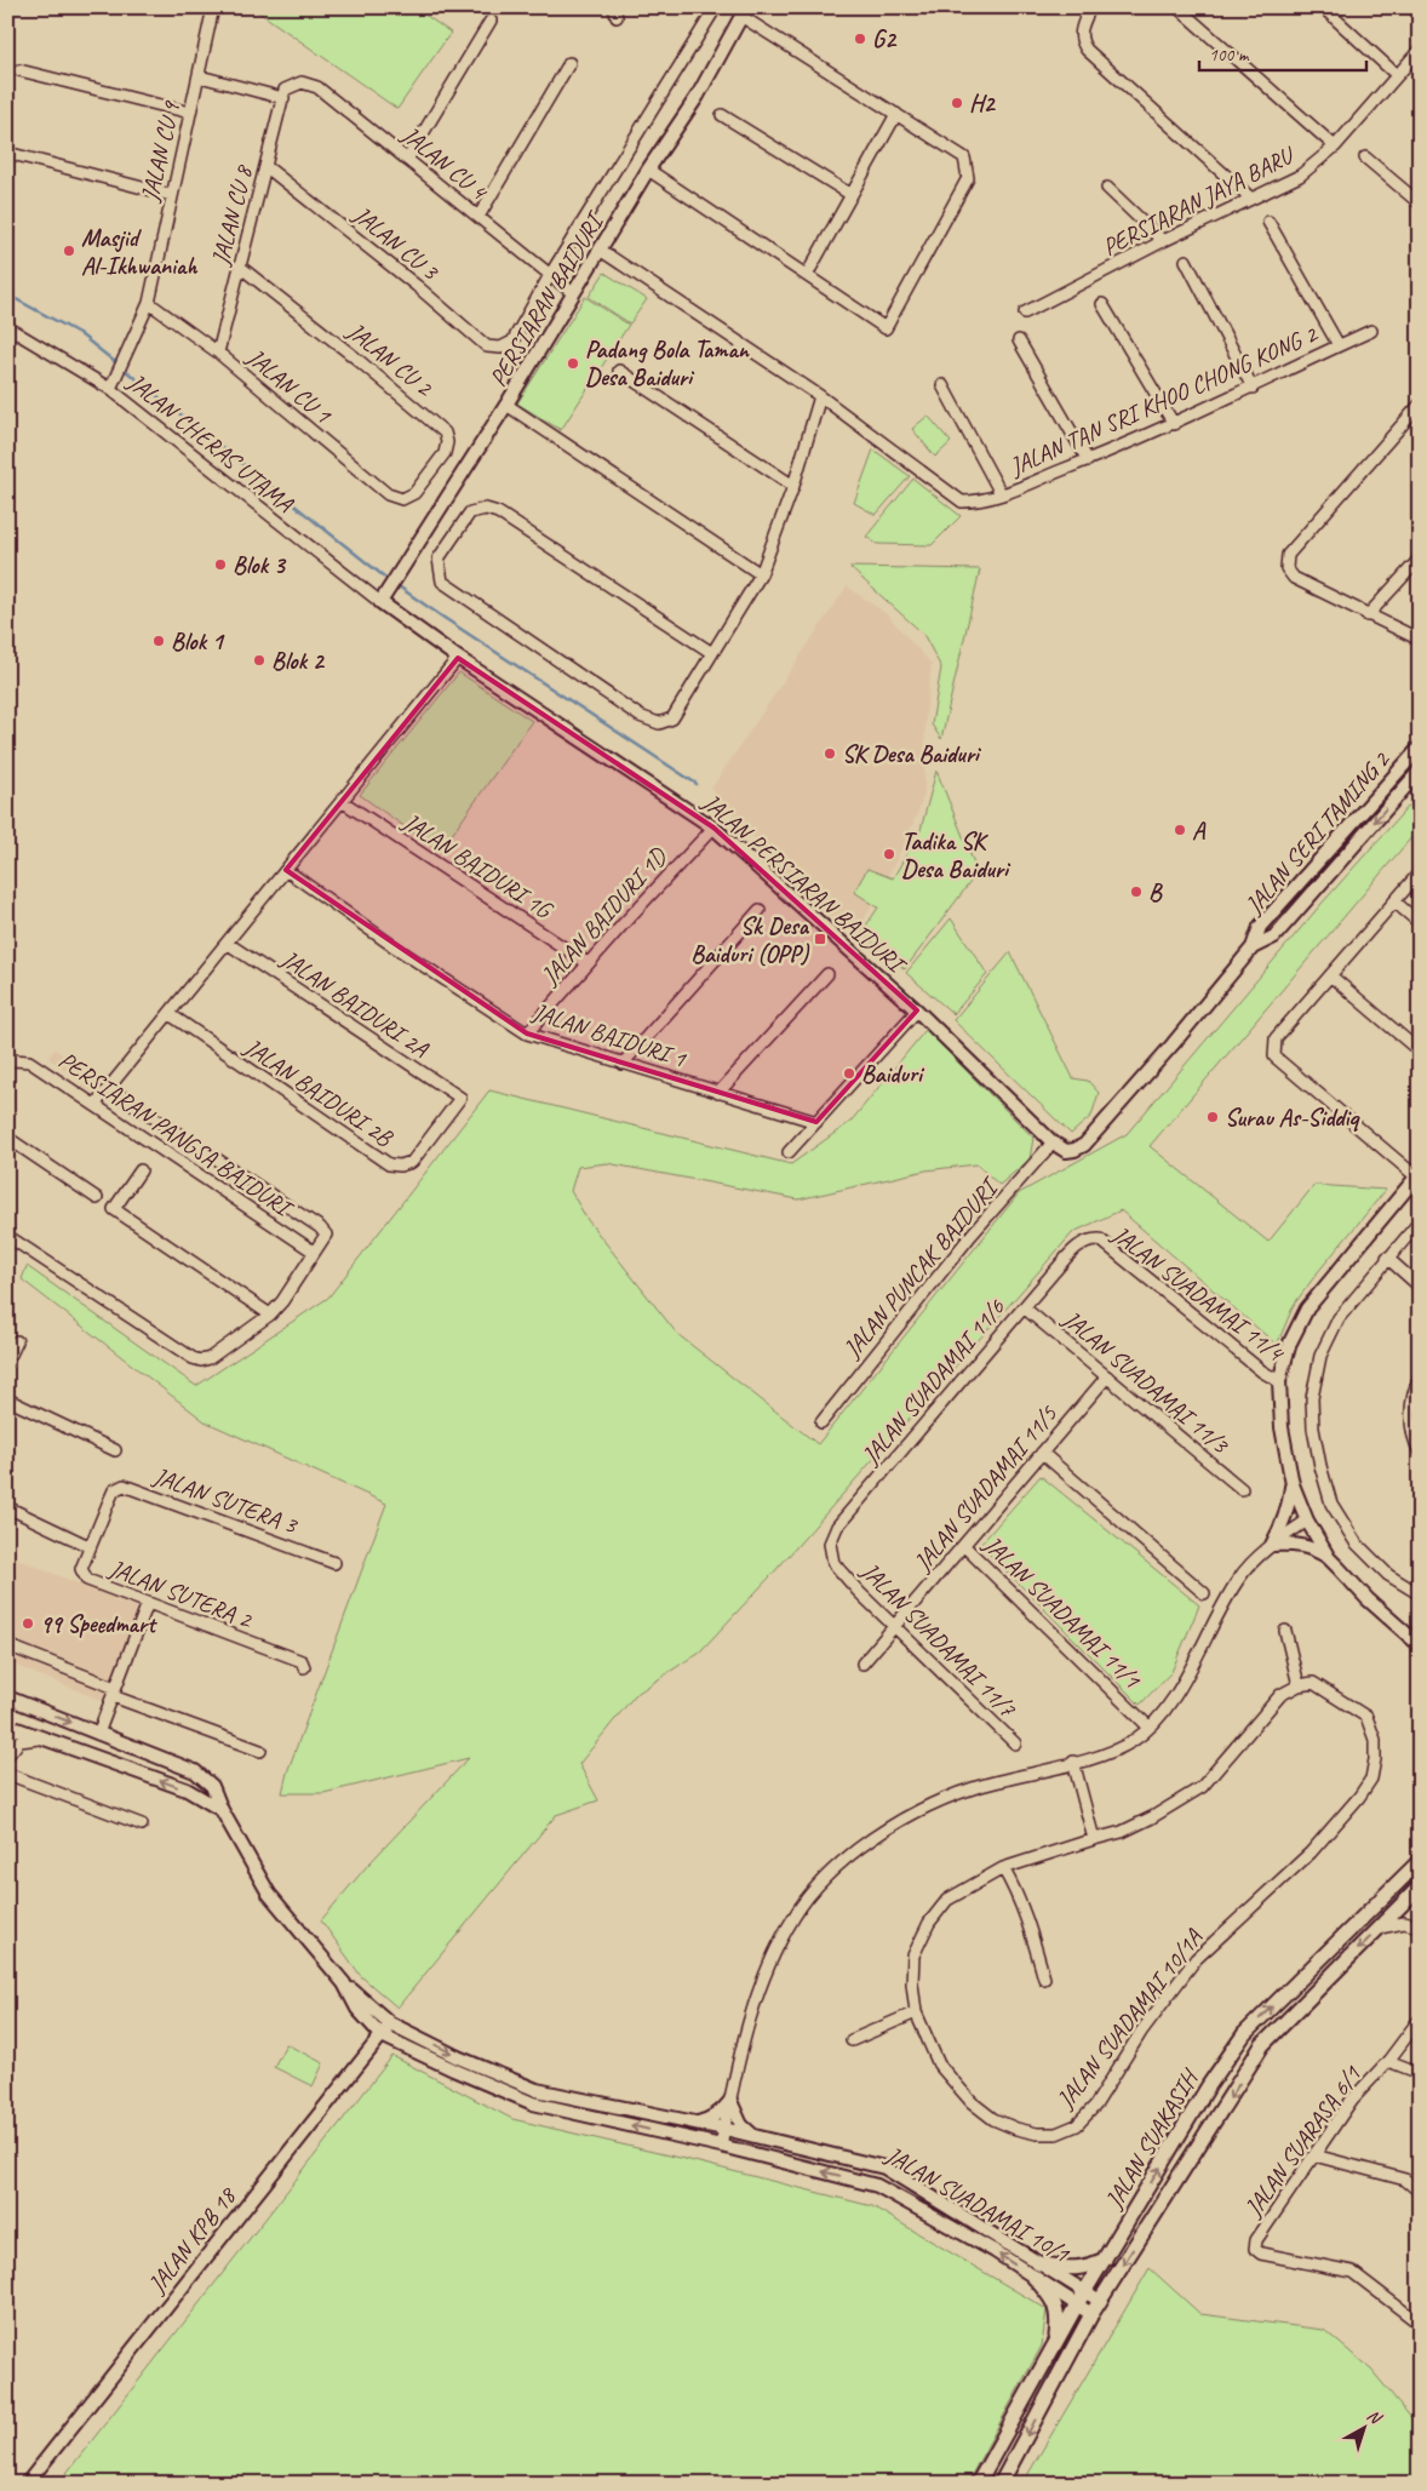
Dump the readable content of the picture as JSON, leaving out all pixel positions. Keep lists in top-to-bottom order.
{
  "streets": {
    "main road": ["JALAN SUAKASIH"],
    "street": [
      "JALAN CU 9",
      "JALAN CU 4",
      "PERSIARAN JAYA BARU",
      "JALAN CU 8",
      "JALAN CU 3",
      "PERSIARAN BAIDURI",
      "JALAN CU 2",
      "JALAN CU 1",
      "JALAN TAN SRI KHOO CHONG KONG 2",
      "JALAN CHERAS UTAMA",
      "JALAN SERI TAMING 2",
      "JALAN BAIDURI 1G",
      "JALAN PERSIARAN BAIDURI",
      "JALAN BAIDURI 1D",
      "JALAN BAIDURI 2A",
      "JALAN BAIDURI 1",
      "JALAN BAIDURI 2B",
      "PERSIARAN PANGSA BAIDURI",
      "JALAN PUNCAK BAIDURI",
      "JALAN SUADAMAI 11/4",
      "JALAN SUADAMAI 11/6",
      "JALAN SUADAMAI 11/3",
      "JALAN SUADAMAI 11/5",
      "JALAN SUTERA 3",
      "JALAN SUTERA 2",
      "JALAN SUADAMAI 11/1",
      "JALAN SUADAMAI 11/7",
      "JALAN SUADAMAI 10/1A",
      "JALAN SUARASA 6/1",
      "JALAN SUADAMAI 10/1",
      "JALAN KPB 18"
    ]
  },
  "crossings": [
    ["JALAN CU 9", "JALAN CU 1"],
    ["JALAN CU 9", "JALAN CHERAS UTAMA"],
    ["JALAN CU 4", "JALAN CU 8"],
    ["JALAN CU 4", "JALAN CU 3"],
    ["JALAN CU 4", "PERSIARAN BAIDURI"],
    ["JALAN CU 8", "JALAN CU 3"],
    ["JALAN CU 8", "JALAN CU 2"],
    ["JALAN CU 8", "JALAN CU 1"],
    ["PERSIARAN BAIDURI", "JALAN CHERAS UTAMA"],
    ["PERSIARAN BAIDURI", "JALAN PERSIARAN BAIDURI"],
    ["JALAN CU 2", "JALAN CU 1"],
    ["JALAN CHERAS UTAMA", "JALAN PERSIARAN BAIDURI"],
    ["JALAN SERI TAMING 2", "JALAN PERSIARAN BAIDURI"],
    ["JALAN SERI TAMING 2", "JALAN PUNCAK BAIDURI"],
    ["JALAN BAIDURI 1G", "JALAN BAIDURI 1D"],
    ["JALAN PERSIARAN BAIDURI", "JALAN BAIDURI 1D"],
    ["JALAN PERSIARAN BAIDURI", "JALAN PUNCAK BAIDURI"],
    ["JALAN BAIDURI 1D", "JALAN BAIDURI 1"],
    ["JALAN BAIDURI 2A", "JALAN BAIDURI 2B"],
    ["JALAN SUADAMAI 11/4", "JALAN SUADAMAI 11/6"],
    ["JALAN SUADAMAI 11/6", "JALAN SUADAMAI 11/3"],
    ["JALAN SUADAMAI 11/6", "JALAN SUADAMAI 11/7"],
    ["JALAN SUADAMAI 11/3", "JALAN SUADAMAI 11/5"],
    ["JALAN SUADAMAI 11/5", "JALAN SUADAMAI 11/1"],
    ["JALAN SUADAMAI 11/5", "JALAN SUADAMAI 11/7"],
    ["JALAN SUTERA 3", "JALAN SUTERA 2"],
    ["JALAN SUAKASIH", "JALAN SUADAMAI 10/1"],
    ["JALAN SUADAMAI 10/1", "JALAN KPB 18"]
  ],
  "places": {
    "other": [
      "G2",
      "H2",
      "Masjid Al-Ikhwaniah",
      "Padang Bola Taman Desa Baiduri",
      "Blok 3",
      "Blok 1",
      "Blok 2",
      "SK Desa Baiduri",
      "A",
      "Tadika SK Desa Baiduri",
      "B",
      "Baiduri",
      "Surau As-Siddiq",
      "99 Speedmart"
    ],
    "transit": ["Sk Desa Baiduri (OPP)"]
  },
  "scale_bar": "100 m",
  "north": "top right"
}
